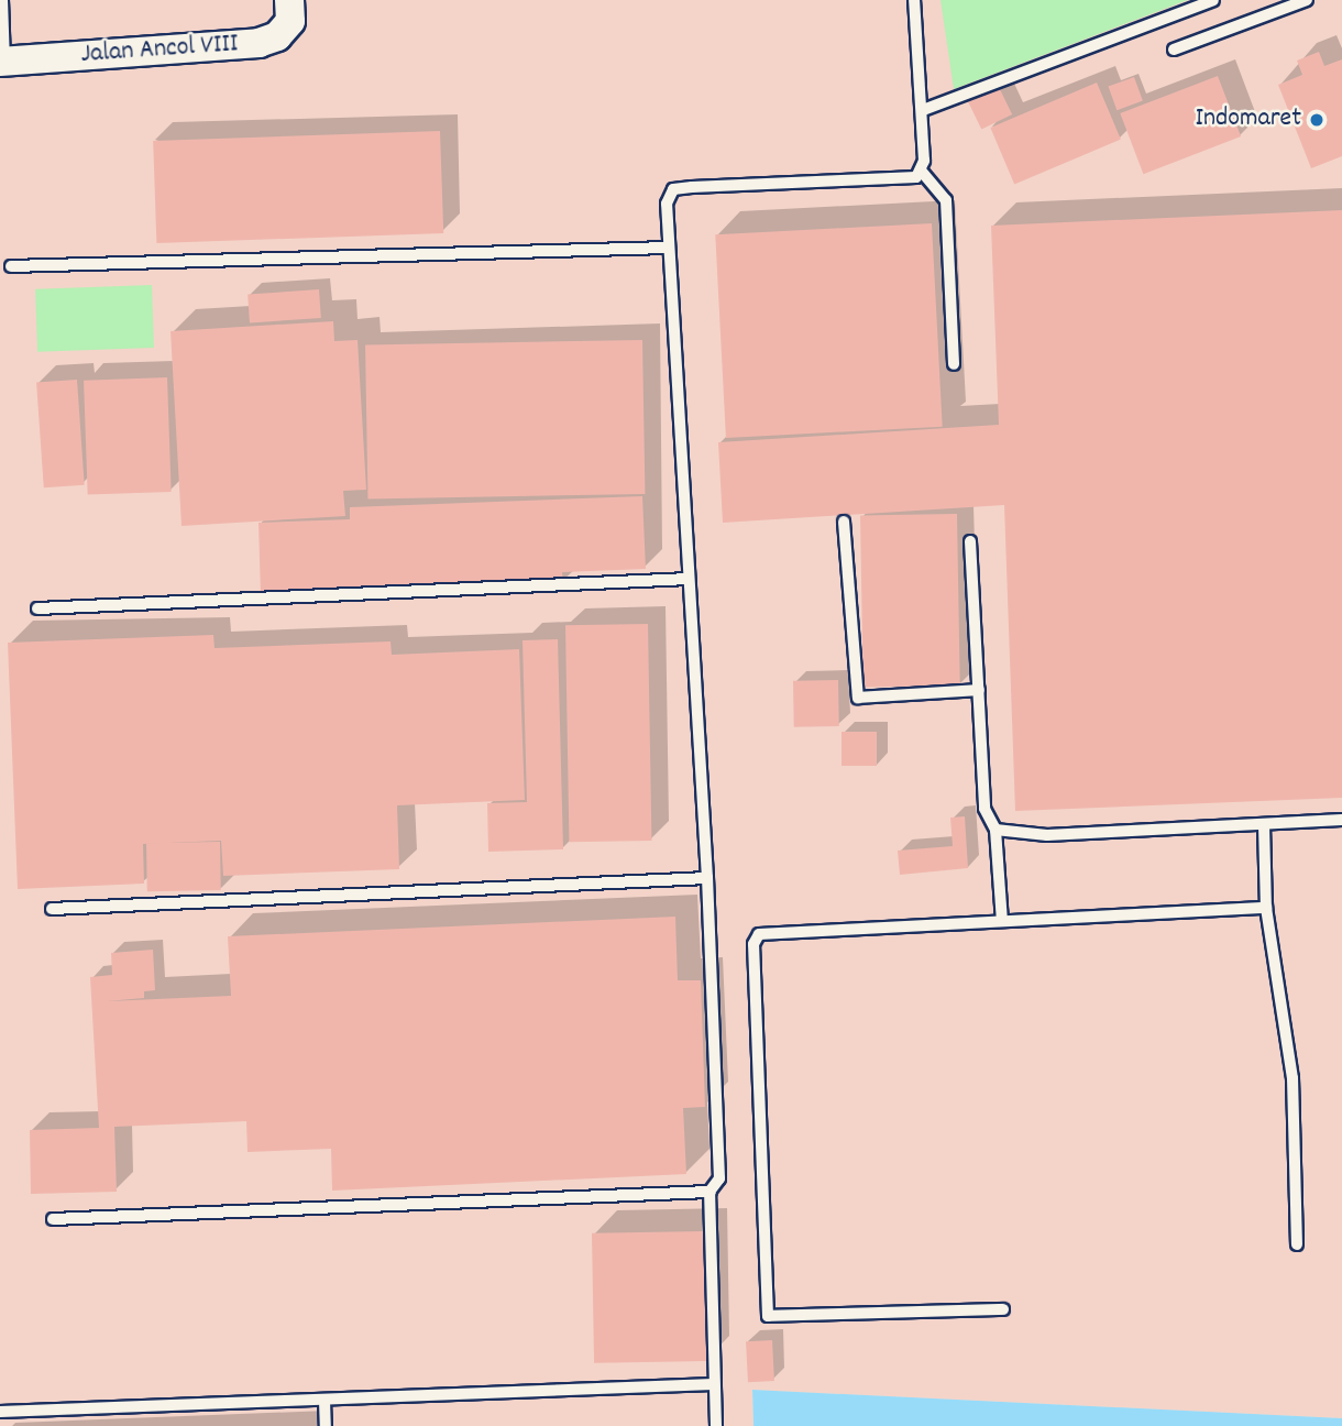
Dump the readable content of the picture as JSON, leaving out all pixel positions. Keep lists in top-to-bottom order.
{
  "streets": {
    "street": ["Jalan Ancol VIII"]
  },
  "places": ["Indomaret"]
}
